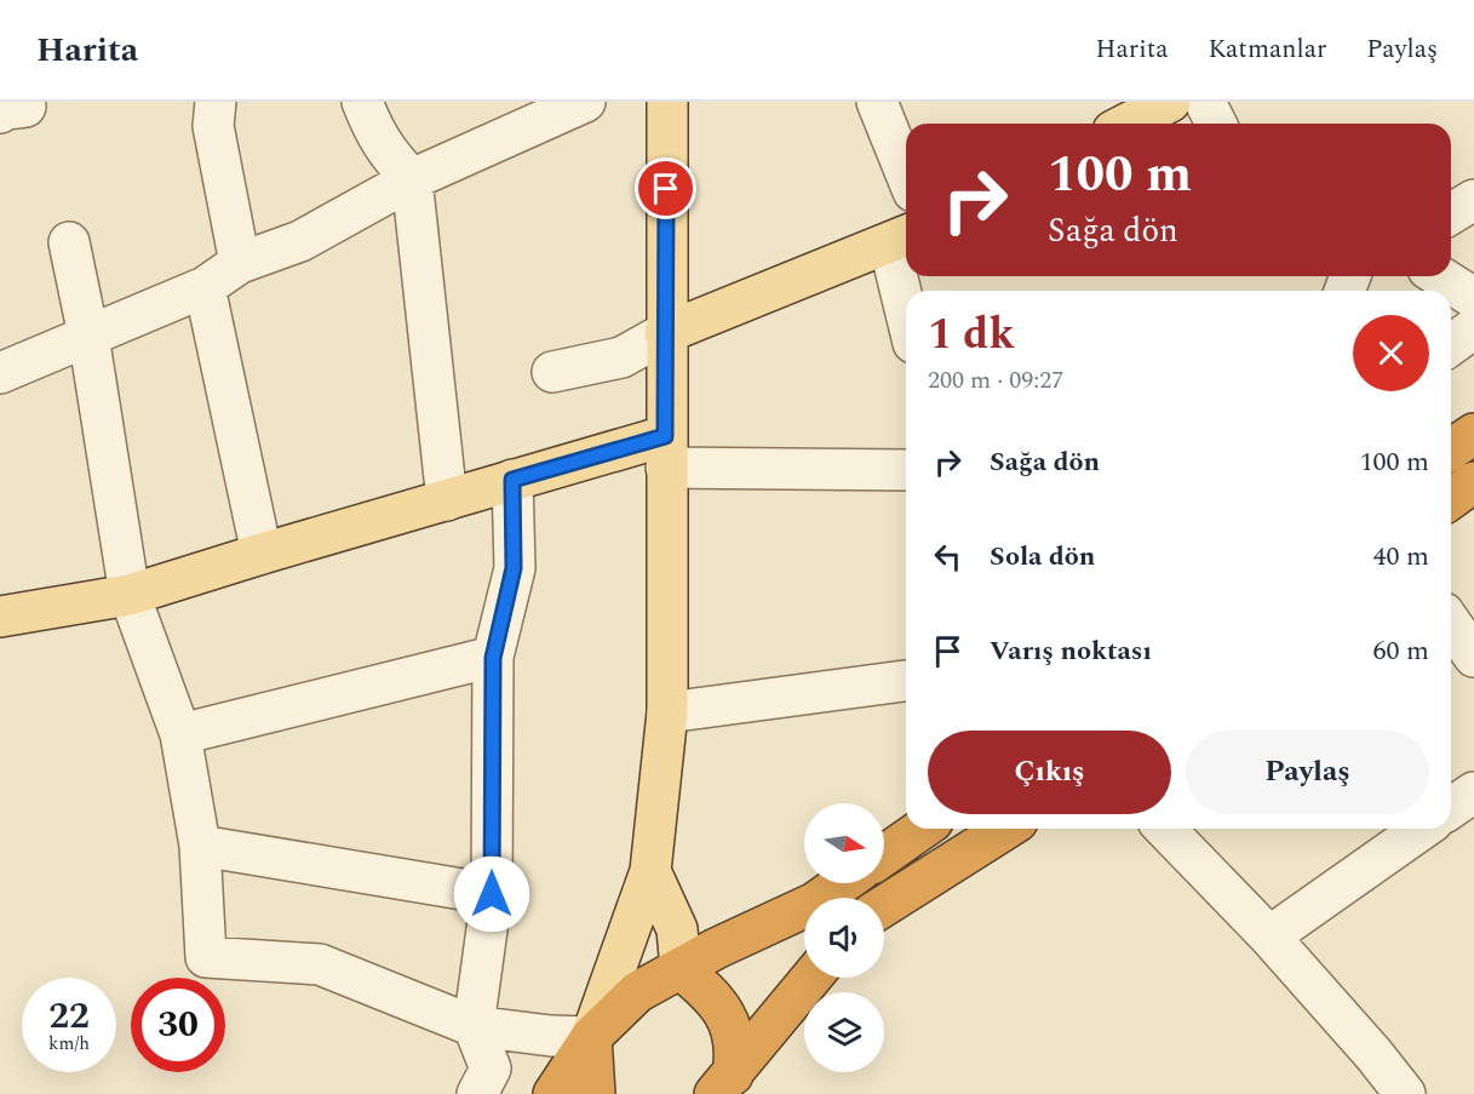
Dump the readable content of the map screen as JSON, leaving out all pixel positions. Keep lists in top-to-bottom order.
{
  "north": "right",
  "page": {
    "header": "Harita",
    "nav": ["Harita", "Katmanlar", "Paylaş"],
    "turn": ["100 m", "Sağa dön"],
    "heading": ["1 dk", "200 m · 09:27"],
    "list": [
      {
        "name": "Sağa dön",
        "value": "100 m"
      },
      {
        "name": "Sola dön",
        "value": "40 m"
      },
      {
        "name": "Varış noktası",
        "value": "60 m"
      }
    ],
    "buttons": ["Çıkış", "Paylaş"],
    "speed": "22 km/h",
    "limit": "30"
  }
}
